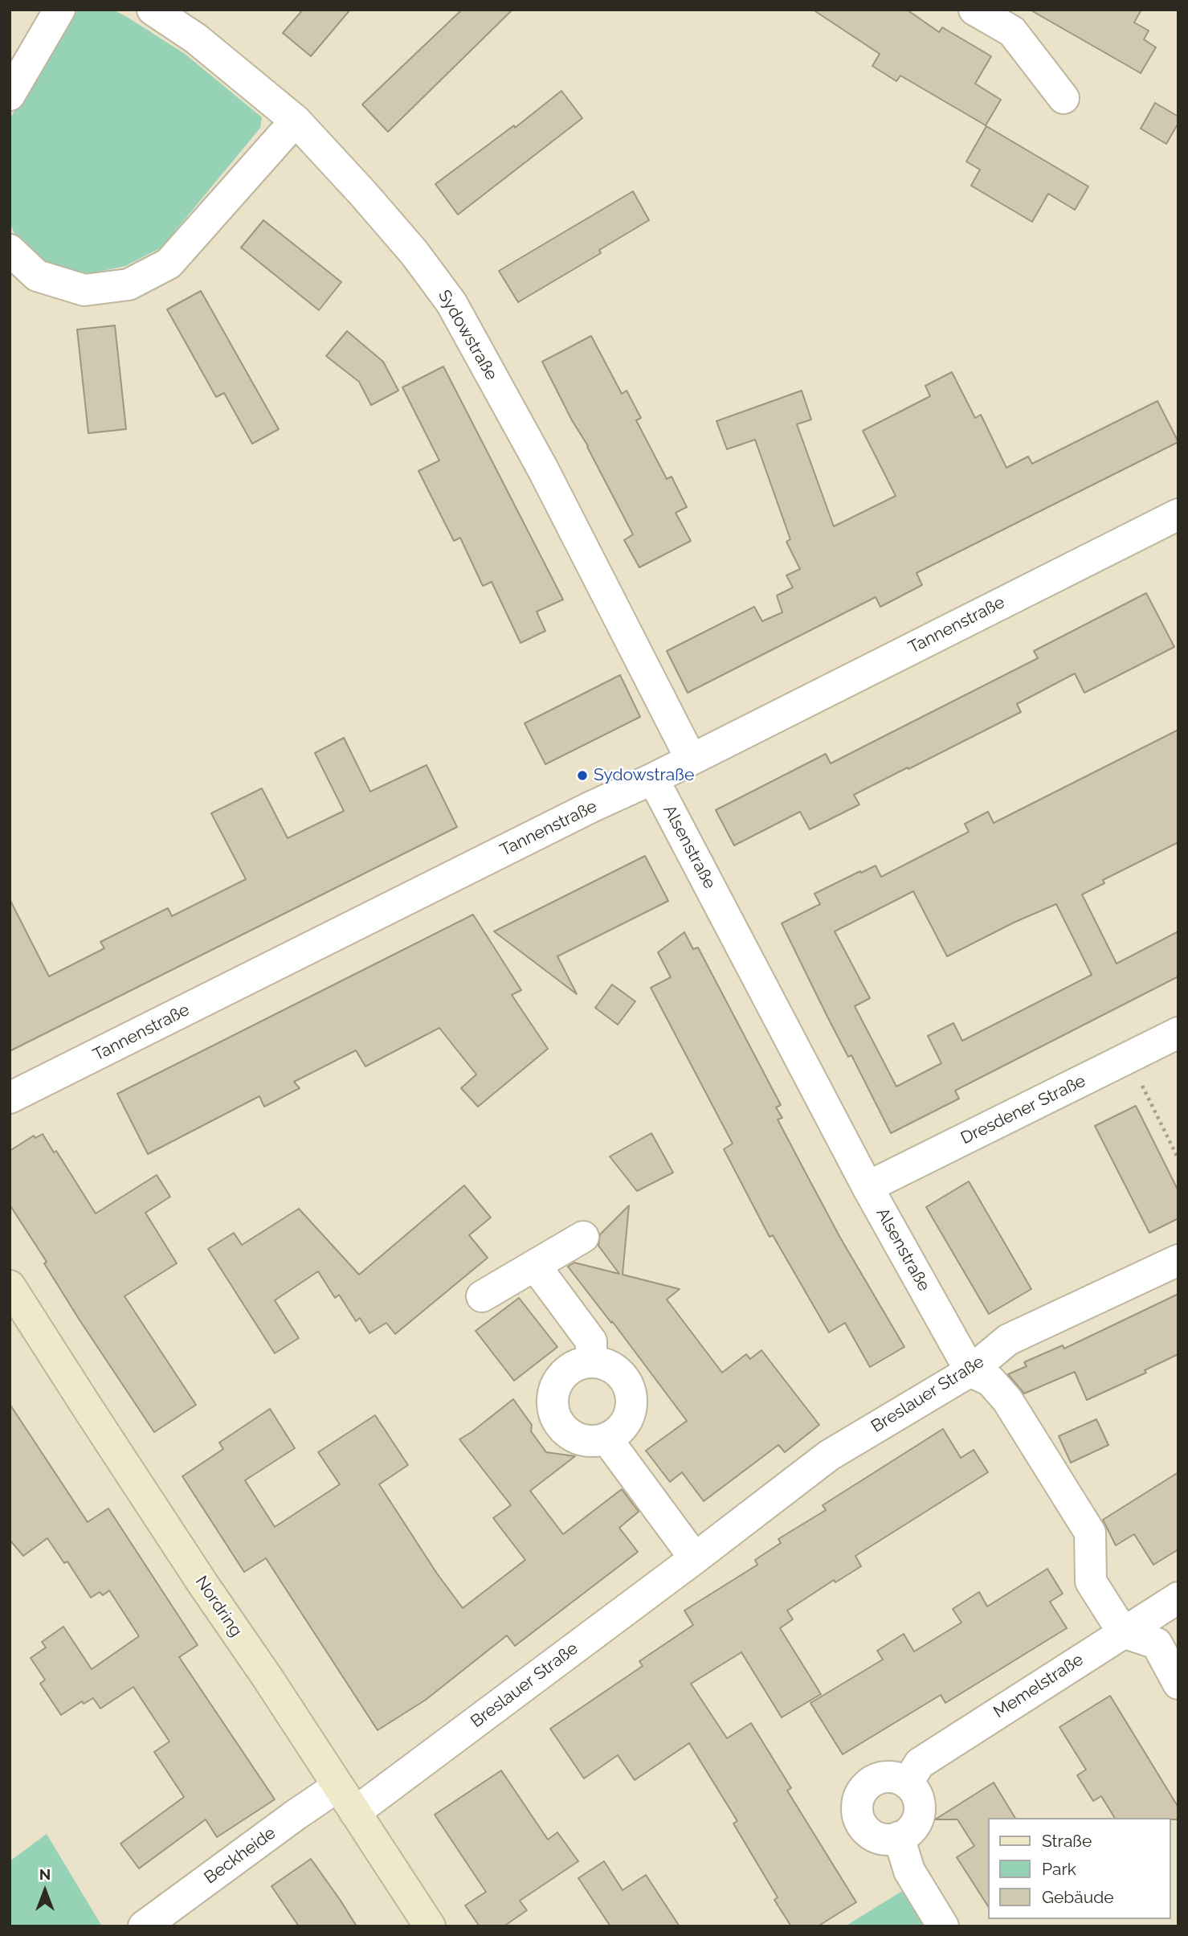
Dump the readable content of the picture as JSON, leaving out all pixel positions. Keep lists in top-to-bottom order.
{
  "streets": {
    "street": [
      "Sydowstraße",
      "Tannenstraße",
      "Alsenstraße",
      "Dresdener Straße",
      "Breslauer Straße",
      "Nordring",
      "Memelstraße",
      "Beckheide"
    ]
  },
  "crossings": [
    ["Sydowstraße", "Tannenstraße"],
    ["Tannenstraße", "Alsenstraße"],
    ["Alsenstraße", "Dresdener Straße"],
    ["Alsenstraße", "Breslauer Straße"],
    ["Breslauer Straße", "Nordring"],
    ["Nordring", "Beckheide"]
  ],
  "places": ["Sydowstraße"],
  "legend": ["Straße", "Park", "Gebäude"],
  "north": "top"
}
